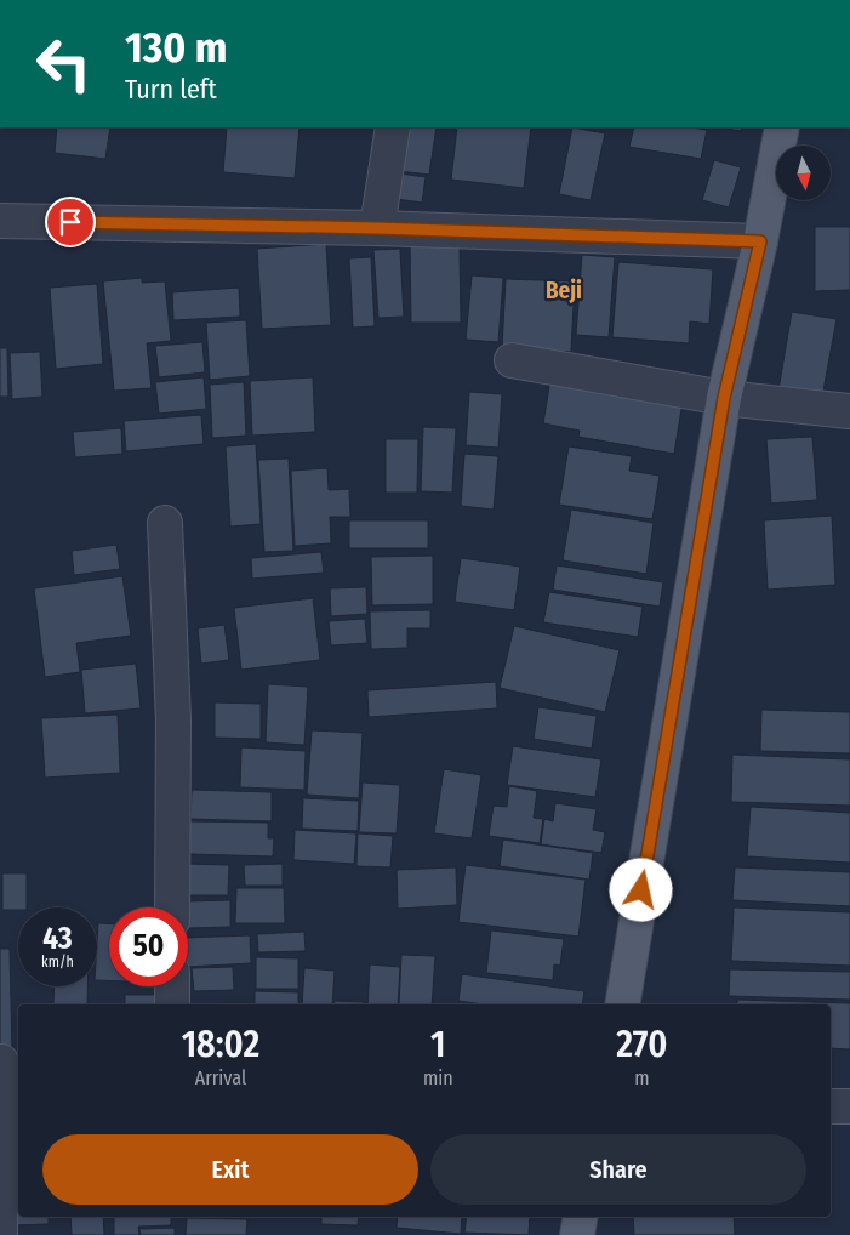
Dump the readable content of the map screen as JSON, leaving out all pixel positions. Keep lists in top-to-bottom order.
{
  "districts": ["Beji"],
  "north": "bottom",
  "page": {
    "turn": ["130 m", "Turn left"],
    "speed": "43 km/h",
    "limit": "50",
    "eta": [
      "18:02",
      "Arrival",
      "1",
      "min",
      "270",
      "m"
    ],
    "buttons": ["Exit", "Share"]
  }
}
